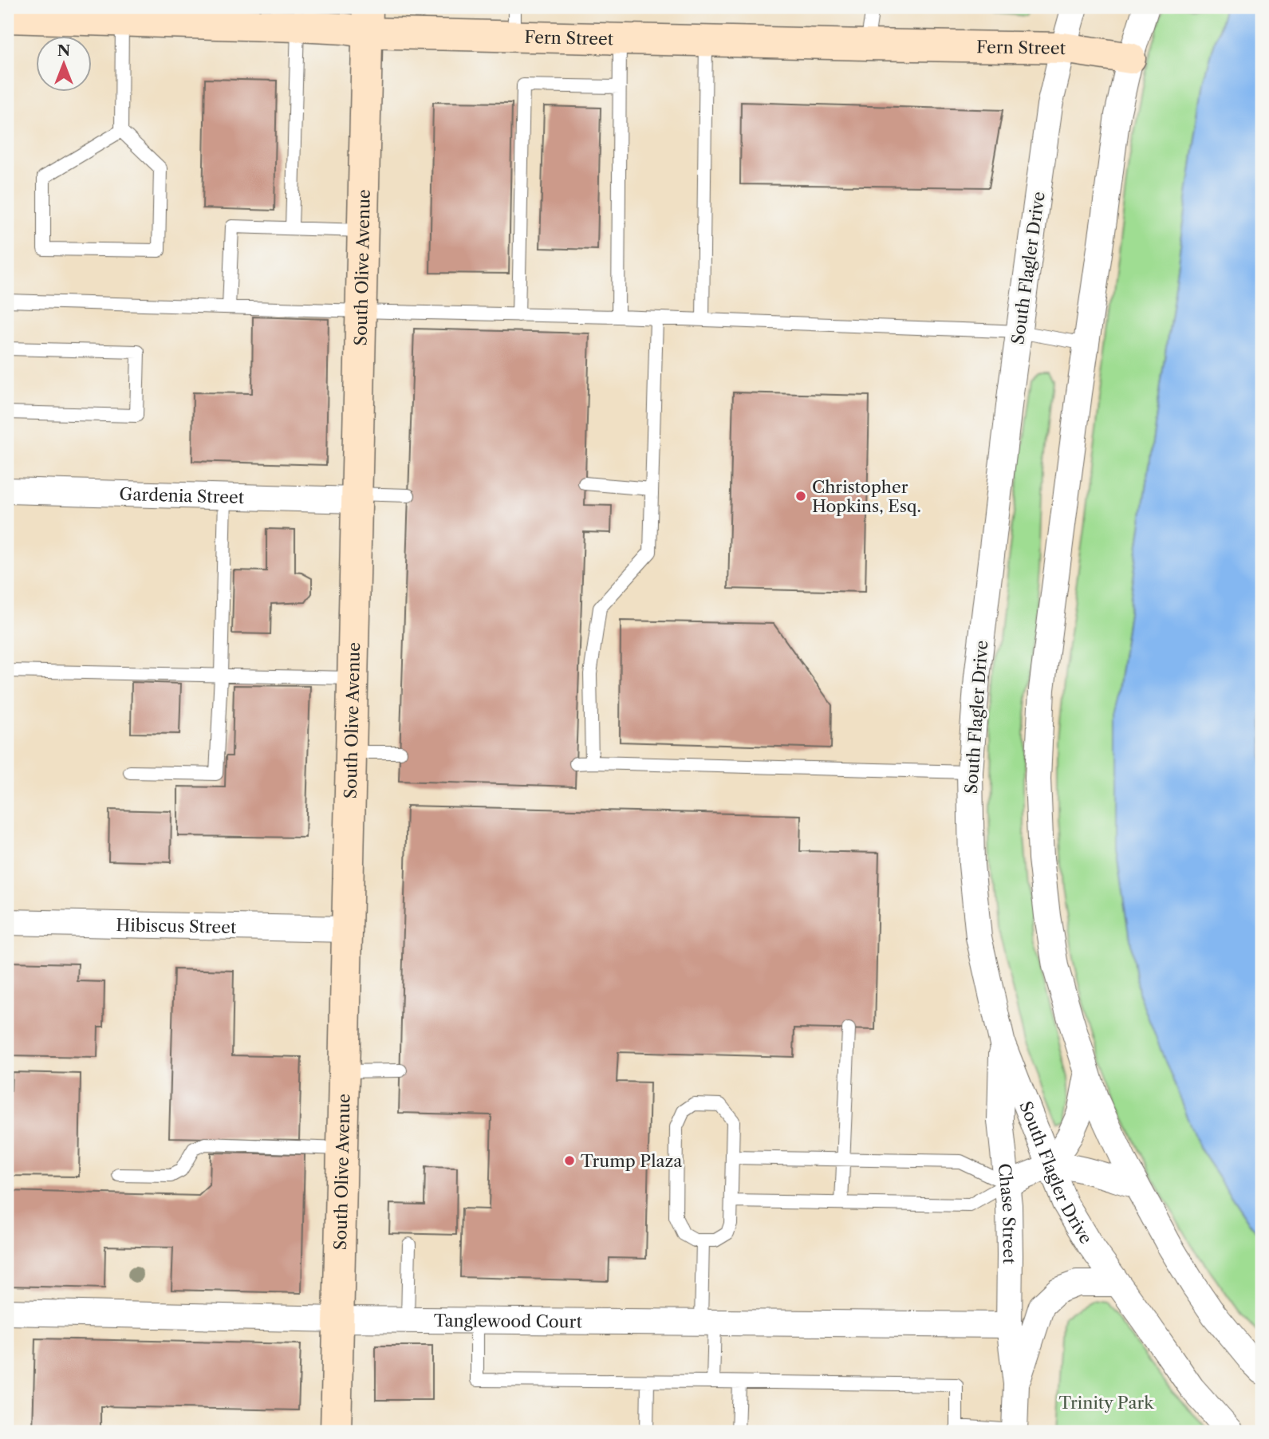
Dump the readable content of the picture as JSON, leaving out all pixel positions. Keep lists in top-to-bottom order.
{
  "streets": {
    "street": [
      "Fern Street",
      "South Olive Avenue",
      "South Flagler Drive",
      "Gardenia Street",
      "Hibiscus Street",
      "Chase Street",
      "Tanglewood Court"
    ]
  },
  "crossings": [
    ["Fern Street", "South Olive Avenue"],
    ["Fern Street", "South Flagler Drive"],
    ["South Olive Avenue", "Gardenia Street"],
    ["South Olive Avenue", "Hibiscus Street"],
    ["South Olive Avenue", "Tanglewood Court"],
    ["South Flagler Drive", "Chase Street"],
    ["Chase Street", "Tanglewood Court"]
  ],
  "parks": ["Trinity Park"],
  "places": ["Christopher Hopkins, Esq.", "Trump Plaza"],
  "north": "top"
}
